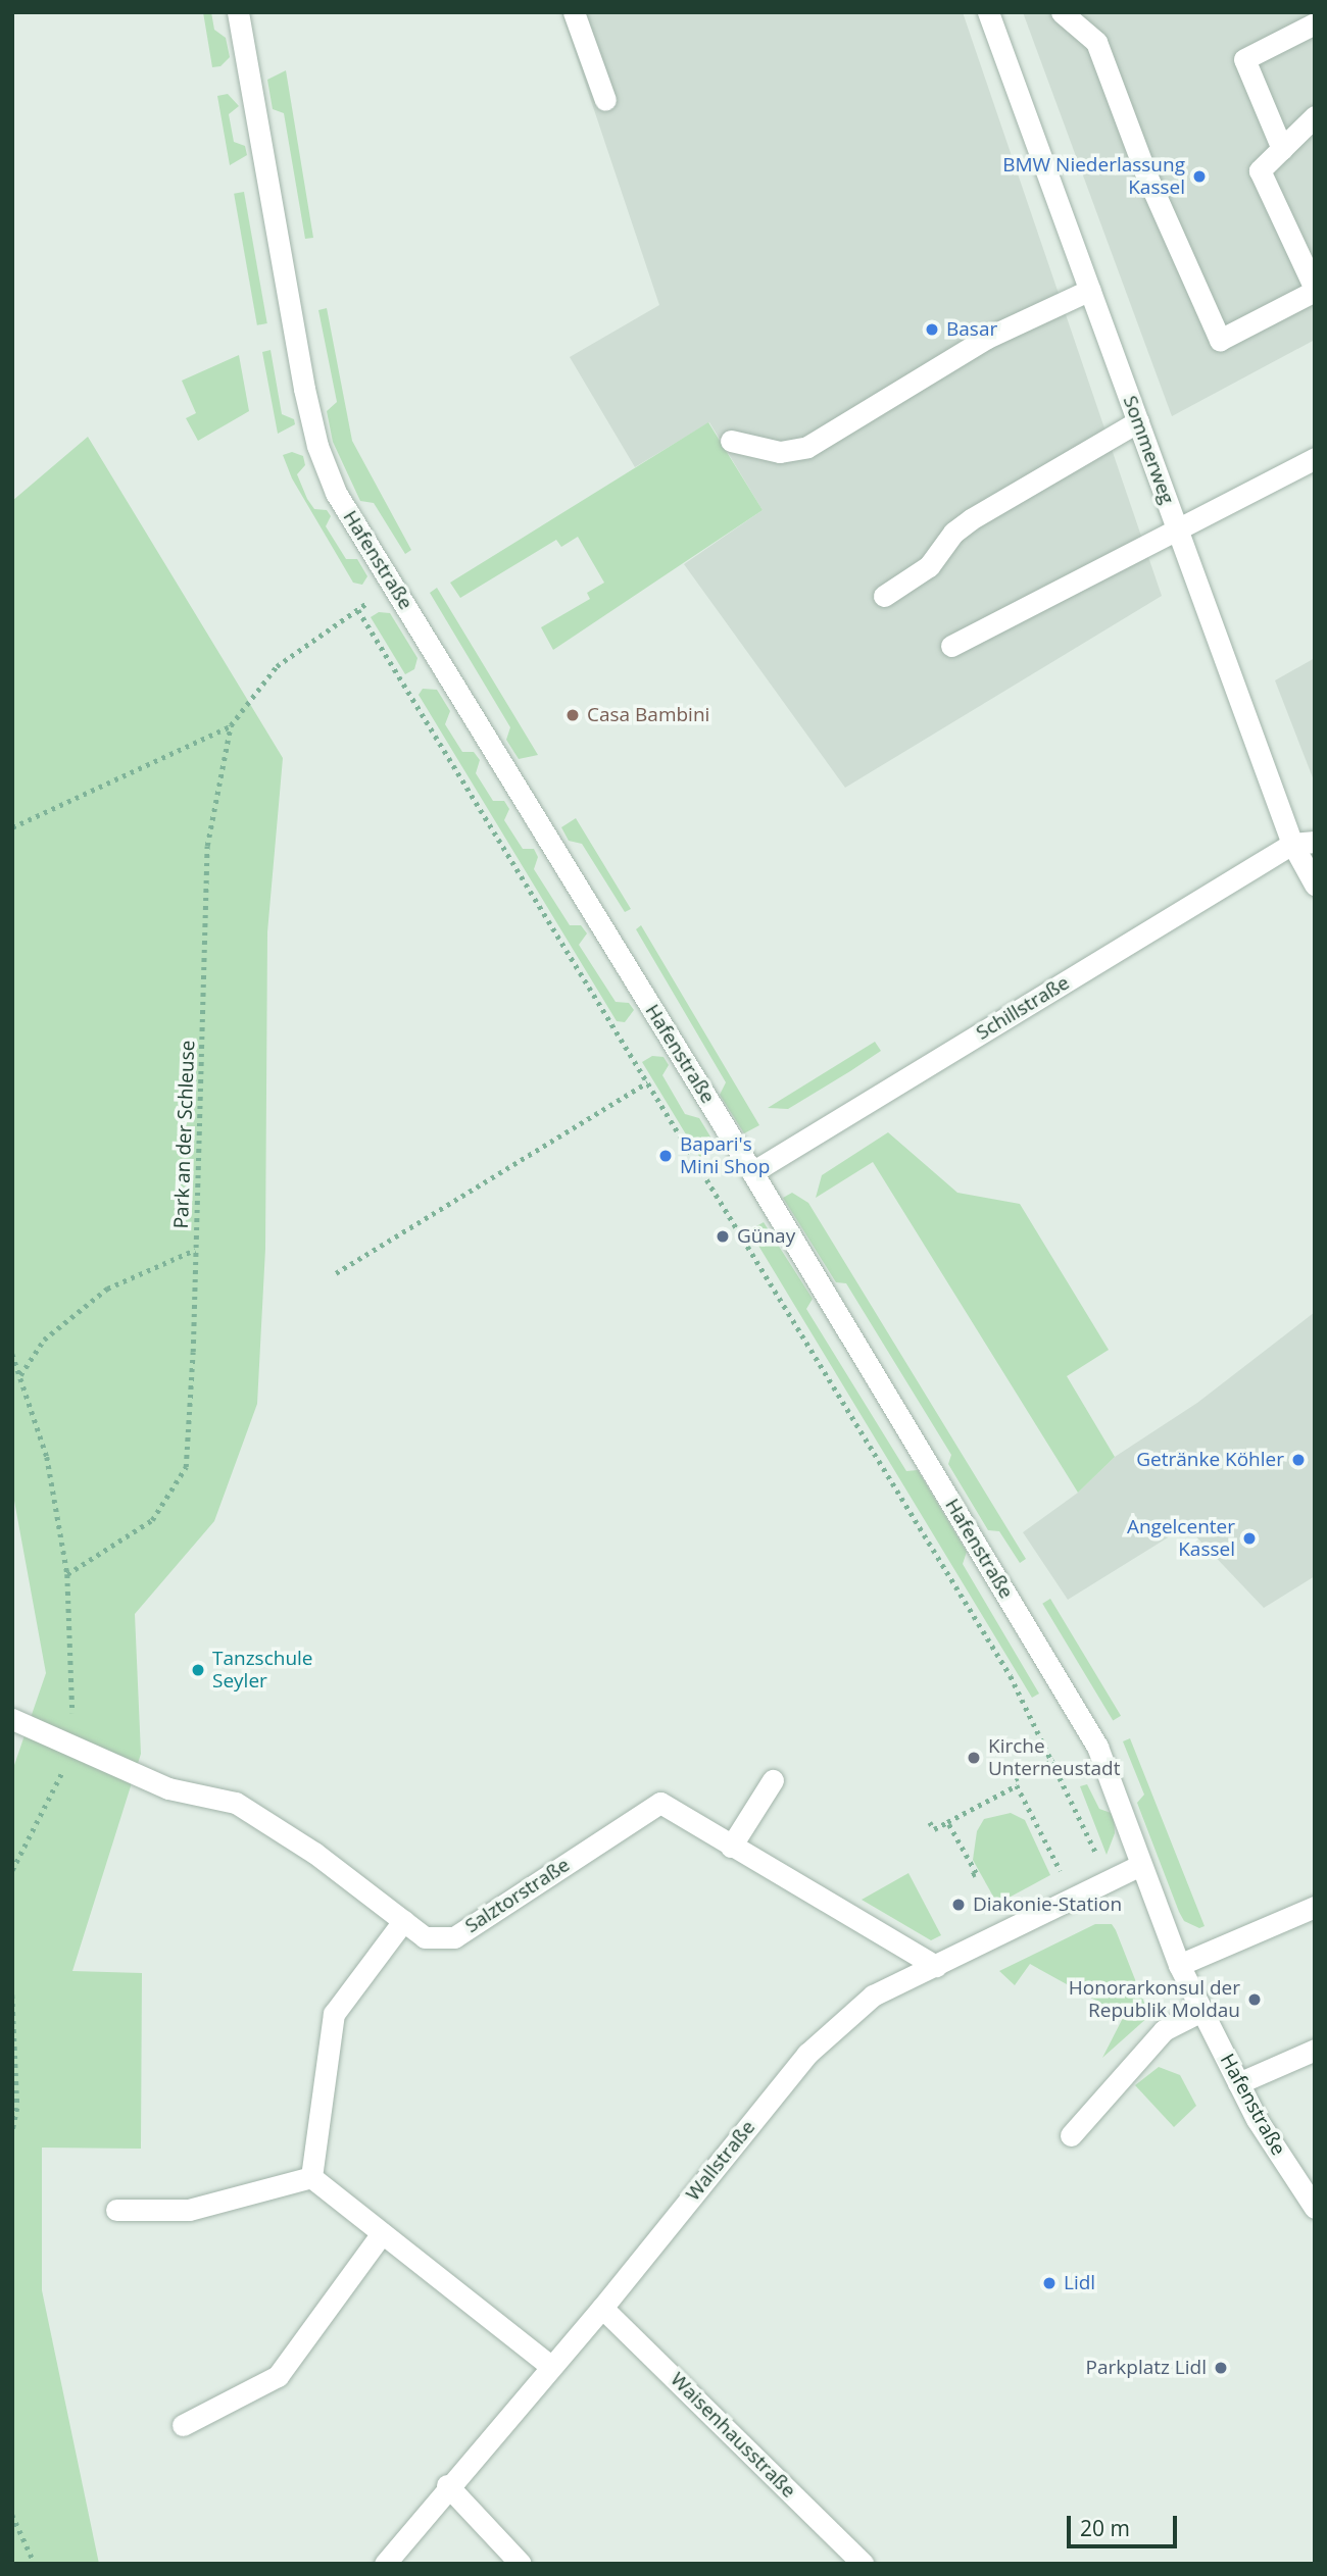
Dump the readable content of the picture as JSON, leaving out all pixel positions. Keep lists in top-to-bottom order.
{
  "streets": {
    "street": [
      "Sommerweg",
      "Hafenstraße",
      "Schillstraße",
      "Salztorstraße",
      "Wallstraße",
      "Waisenhausstraße"
    ],
    "path": ["Park an der Schleuse"]
  },
  "crossings": [
    ["Sommerweg", "Schillstraße"],
    ["Hafenstraße", "Schillstraße"],
    ["Hafenstraße", "Wallstraße"],
    ["Salztorstraße", "Wallstraße"],
    ["Wallstraße", "Waisenhausstraße"]
  ],
  "places": [
    "BMW Niederlassung Kassel",
    "Basar",
    "Casa Bambini",
    "Bapari's Mini Shop",
    "Günay",
    "Getränke Köhler",
    "Angelcenter Kassel",
    "Tanzschule Seyler",
    "Kirche Unterneustadt",
    "Diakonie-Station",
    "Honorarkonsul der Republik Moldau",
    "Lidl",
    "Parkplatz Lidl"
  ],
  "scale_bar": "20 m"
}
